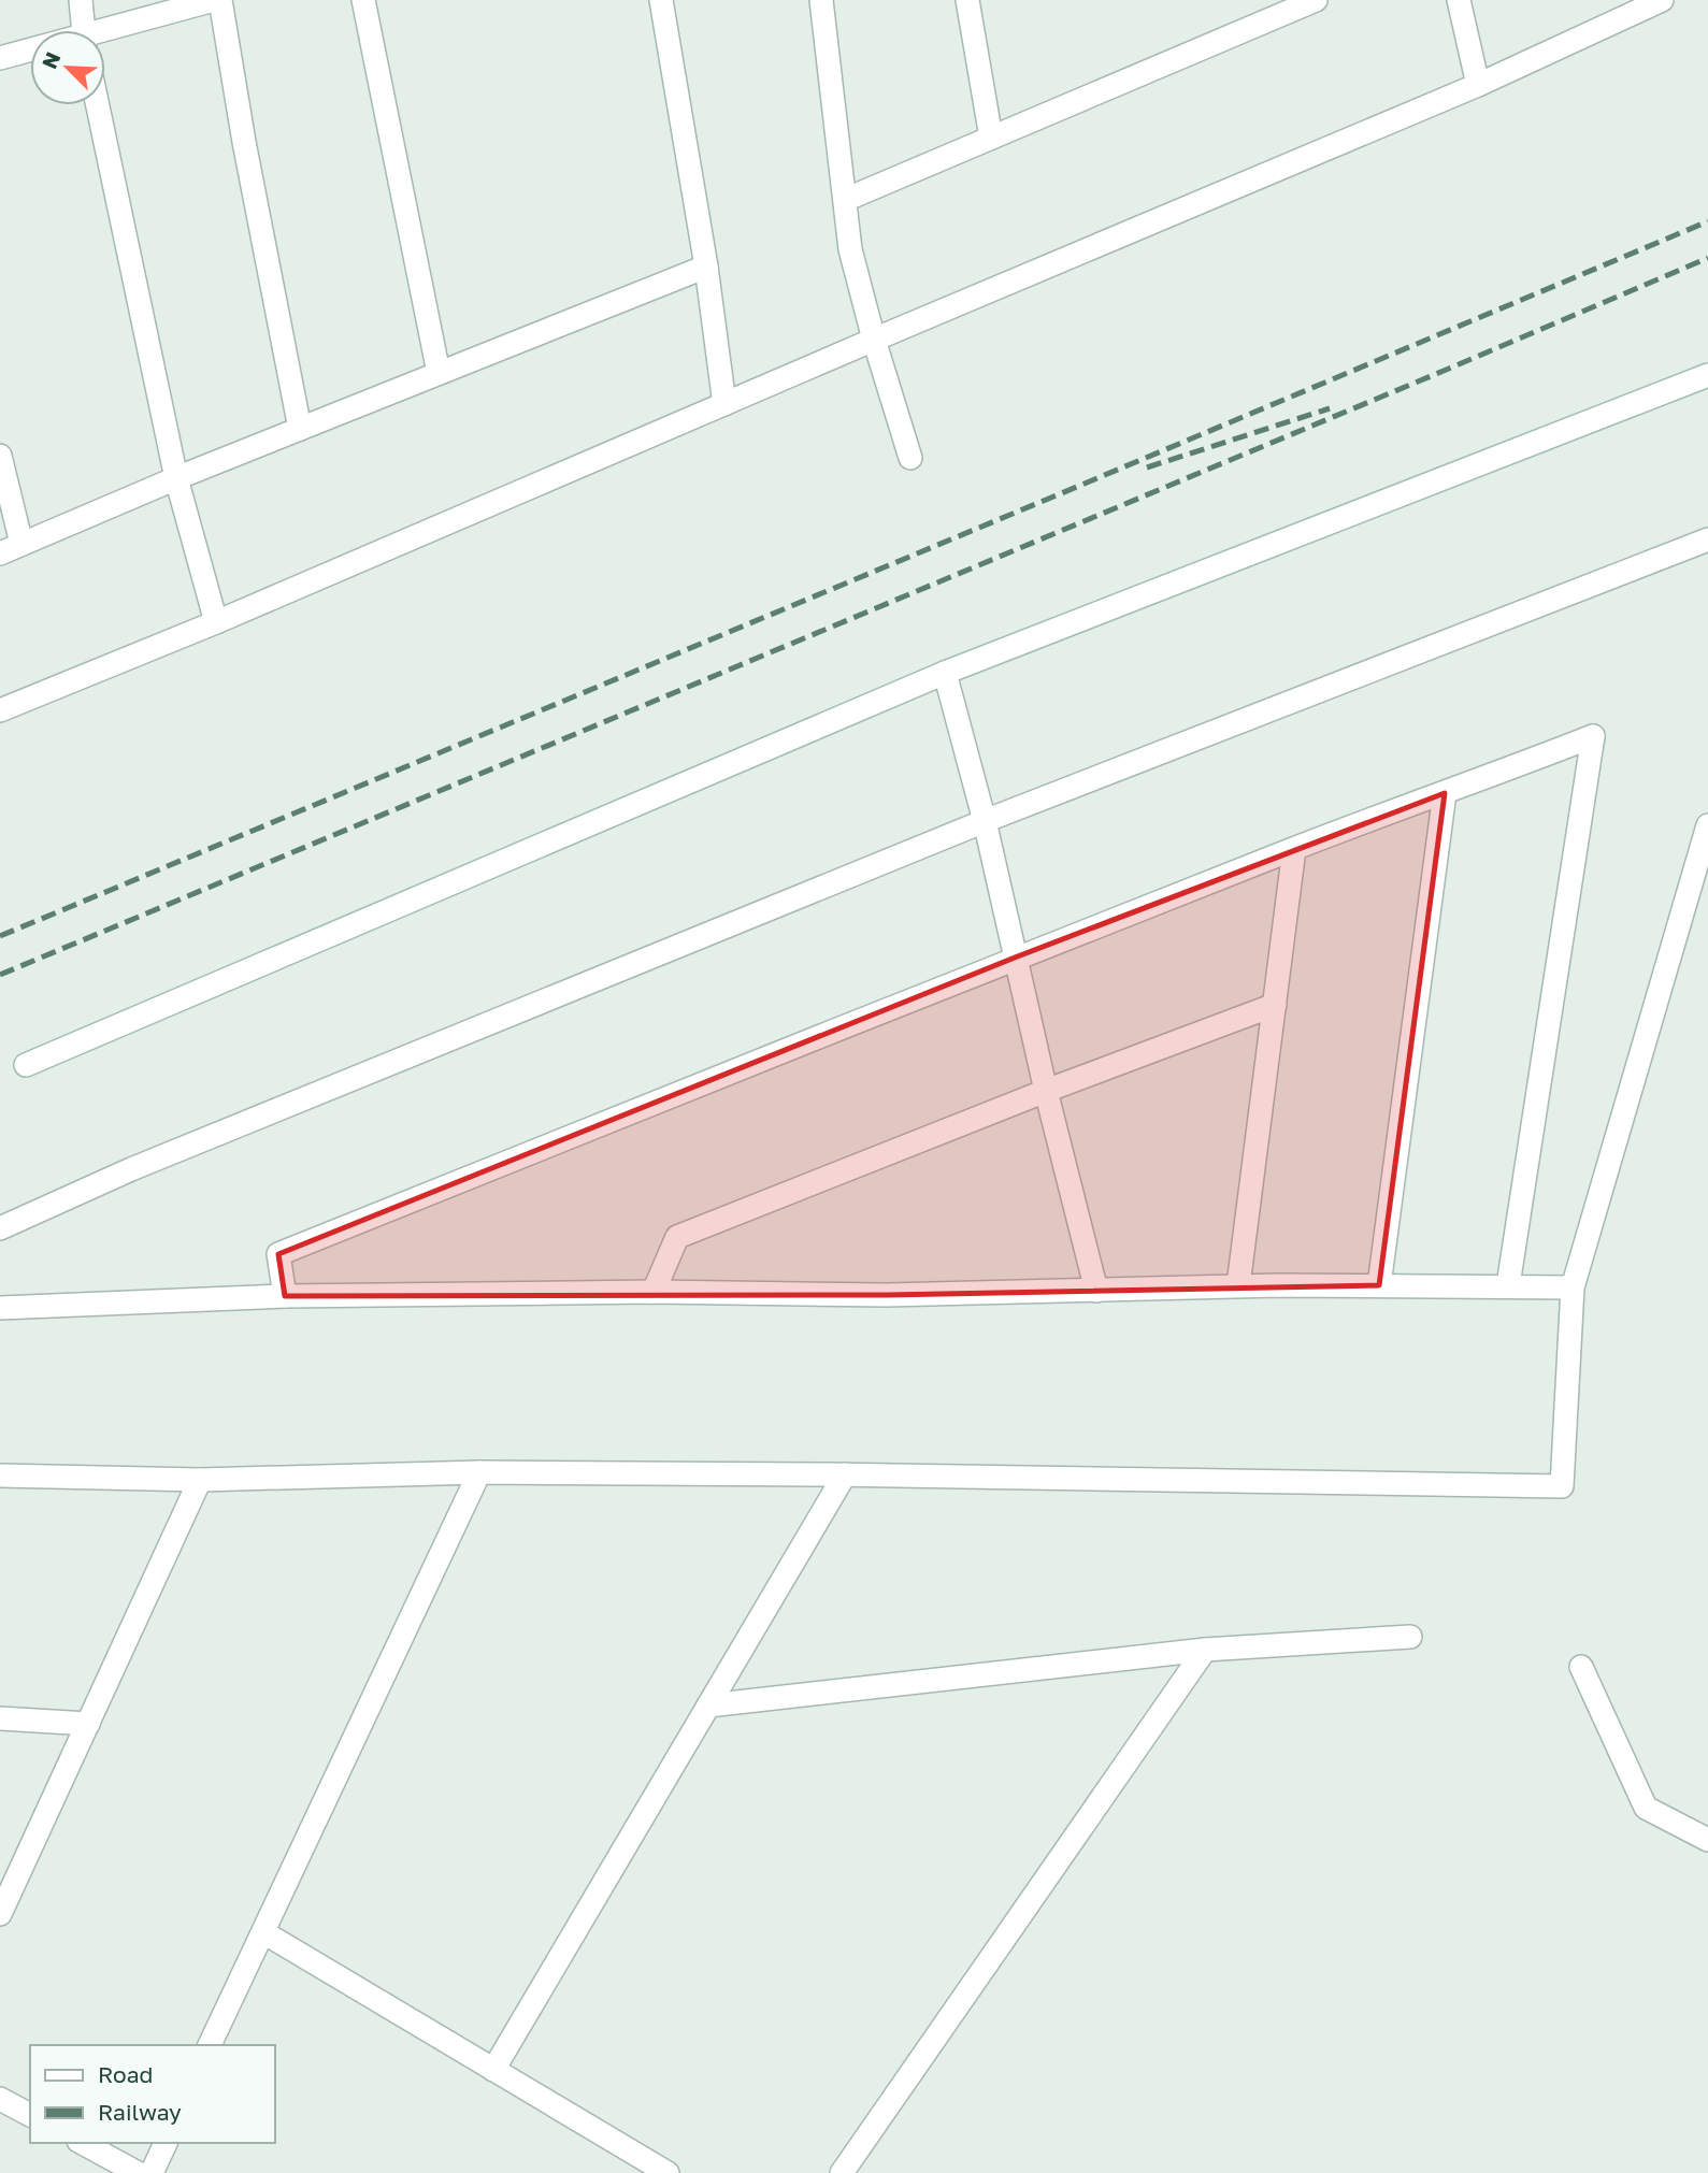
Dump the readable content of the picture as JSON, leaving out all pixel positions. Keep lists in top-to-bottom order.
{
  "legend": ["Road", "Railway"],
  "north": "top left"
}
